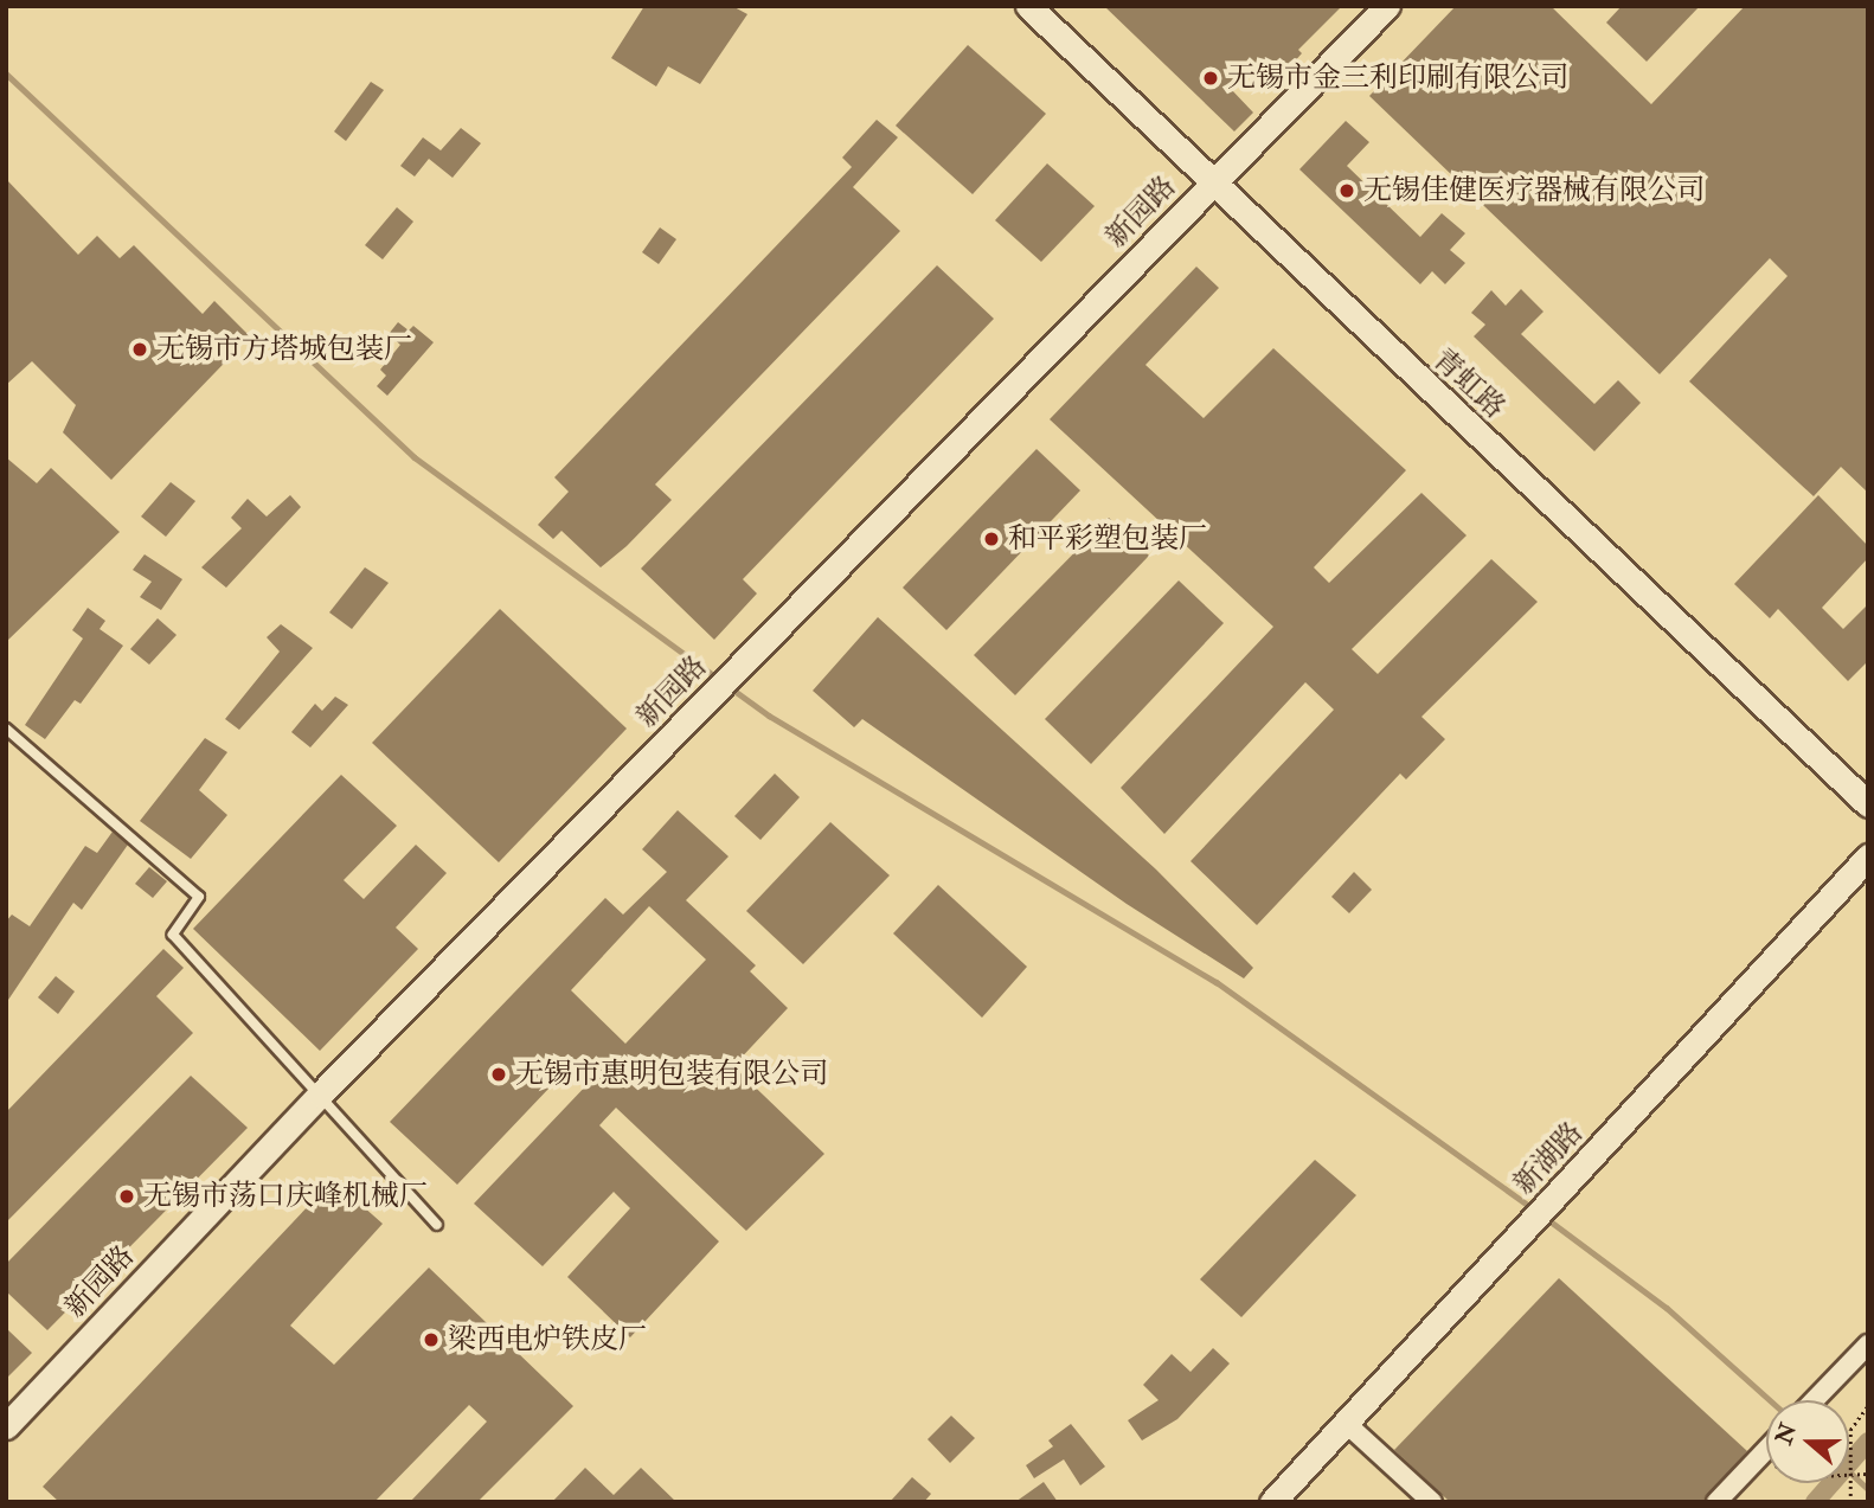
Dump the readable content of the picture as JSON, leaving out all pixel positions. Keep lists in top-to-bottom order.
{
  "streets": {
    "street": ["新园路", "青虹路", "新湖路"]
  },
  "crossings": [
    ["新园路", "青虹路"]
  ],
  "places": [
    "无锡市金三利印刷有限公司",
    "无锡佳健医疗器械有限公司",
    "无锡市方塔城包装厂",
    "和平彩塑包装厂",
    "无锡市惠明包装有限公司",
    "无锡市荡口庆峰机械厂",
    "梁西电炉铁皮厂"
  ],
  "north": "left"
}
